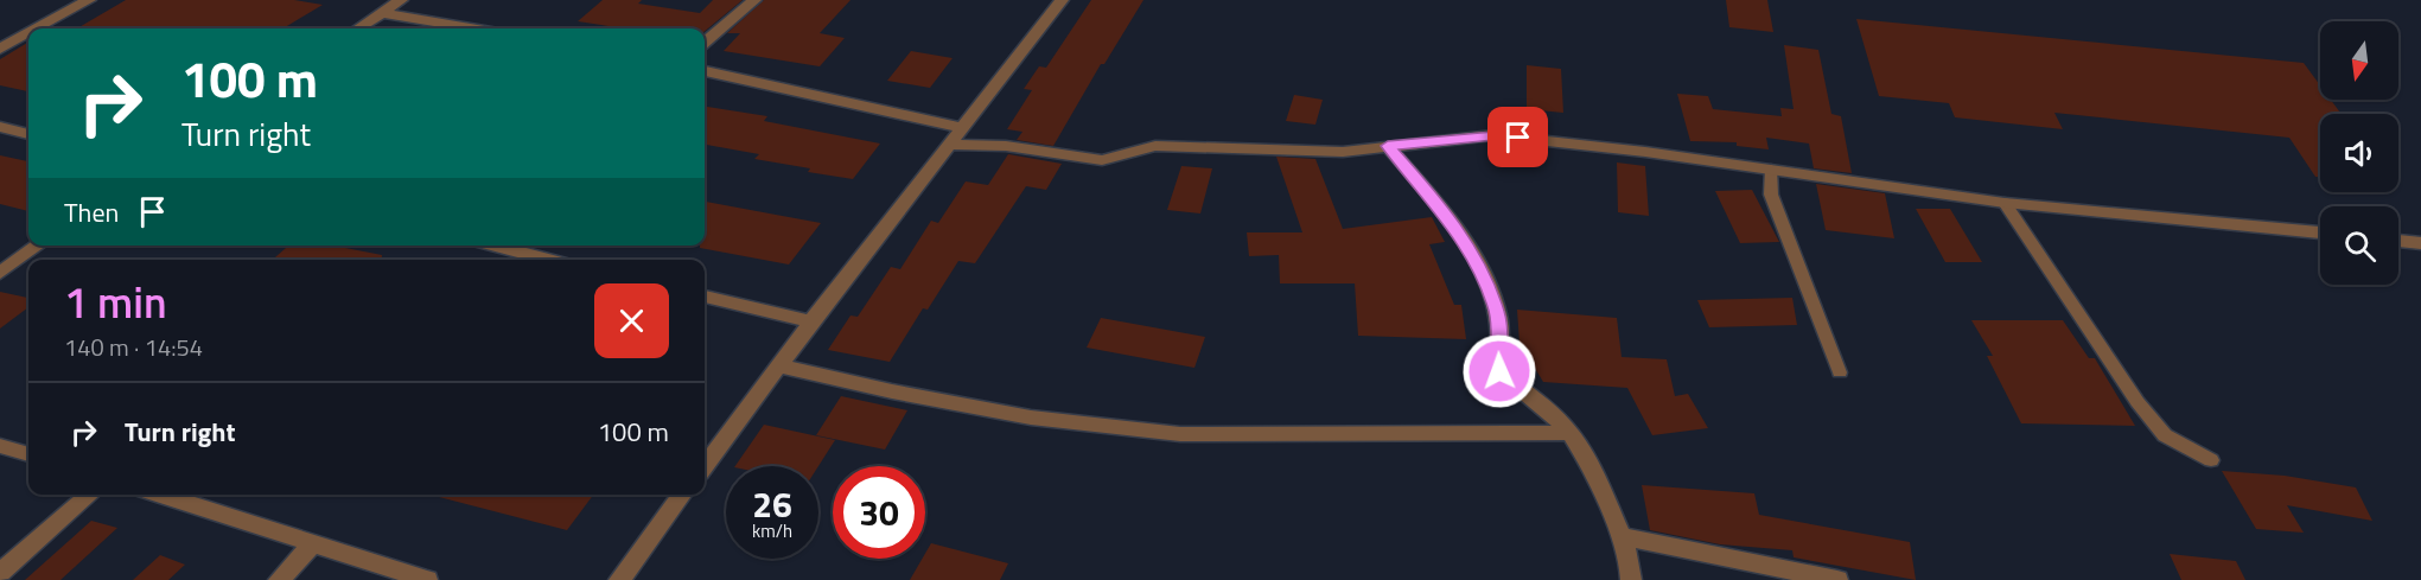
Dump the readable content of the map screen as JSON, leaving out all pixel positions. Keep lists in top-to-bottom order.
{
  "north": "bottom",
  "page": {
    "turn": ["100 m", "Turn right"],
    "then": "Then",
    "heading": ["1 min", "140 m · 14:54"],
    "list": [
      {
        "name": "Turn right",
        "value": "100 m"
      }
    ],
    "speed": "26 km/h",
    "limit": "30"
  }
}
